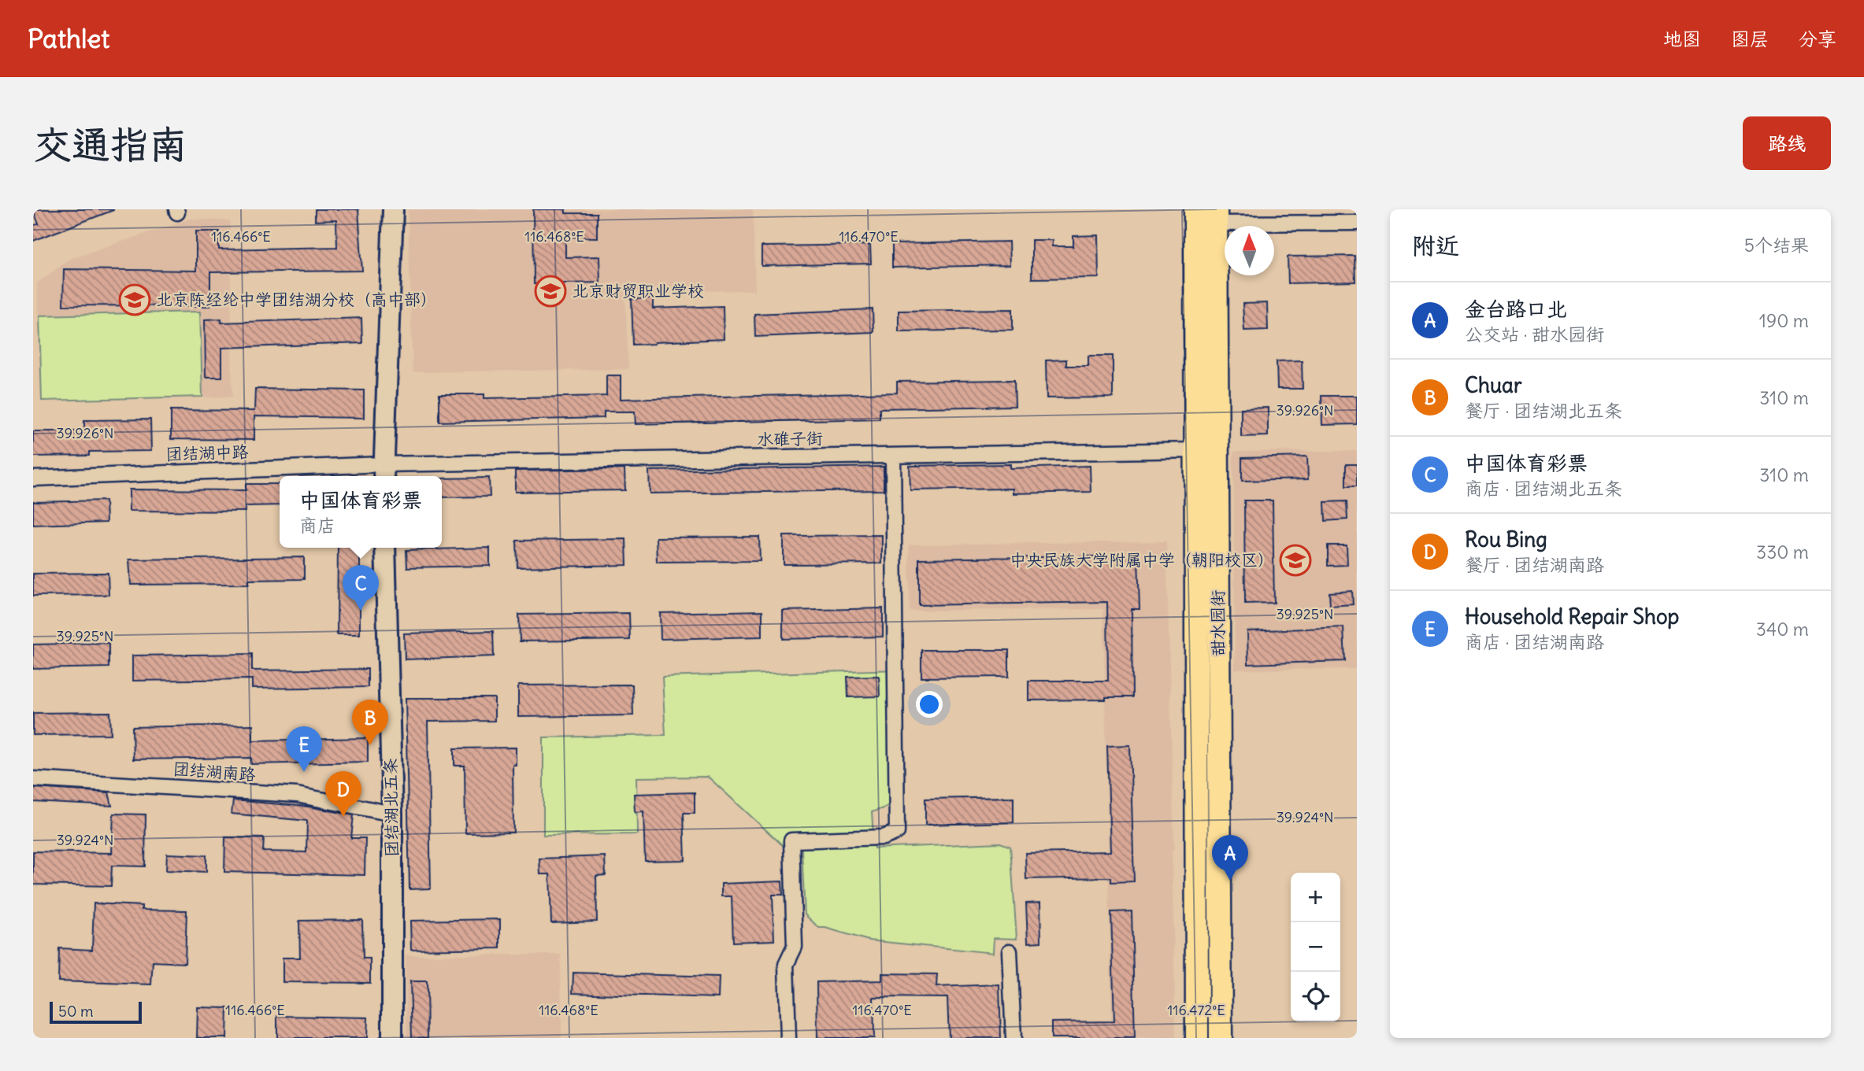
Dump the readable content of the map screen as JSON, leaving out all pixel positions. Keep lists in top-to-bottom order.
{
  "streets": {
    "main road": ["甜水园街"],
    "street": [
      "水碓子街",
      "团结湖中路",
      "团结湖南路",
      "团结湖北五条"
    ]
  },
  "crossings": [
    ["水碓子街", "团结湖中路"],
    ["水碓子街", "甜水园街"],
    ["团结湖南路", "团结湖北五条"]
  ],
  "places": {
    "school or university": ["北京财贸职业学校", "北京陈经纶中学团结湖分校（高中部）", "中央民族大学附属中学（朝阳校区）"]
  },
  "scale_bar": "50 m",
  "north": "top",
  "page": {
    "header": "Pathlet",
    "nav": ["地图", "图层", "分享"],
    "buttons": "路线",
    "title": "交通指南",
    "heading": ["附近", "5个结果"],
    "list": [
      {
        "mark": "A",
        "name": "金台路口北",
        "note": "公交站 · 甜水园街",
        "value": "190 m"
      },
      {
        "mark": "B",
        "name": "Chuar",
        "note": "餐厅 · 团结湖北五条",
        "value": "310 m"
      },
      {
        "mark": "C",
        "name": "中国体育彩票",
        "note": "商店 · 团结湖北五条",
        "value": "310 m"
      },
      {
        "mark": "D",
        "name": "Rou Bing",
        "note": "餐厅 · 团结湖南路",
        "value": "330 m"
      },
      {
        "mark": "E",
        "name": "Household Repair Shop",
        "note": "商店 · 团结湖南路",
        "value": "340 m"
      }
    ],
    "popup": ["中国体育彩票", "商店"],
    "pins": [
      "C",
      "B",
      "E",
      "D",
      "A"
    ],
    "map_buttons": ["+", "−"],
    "scale": "50 m"
  },
  "coordinates": [
    "116.466°E",
    "116.468°E",
    "116.470°E",
    "39.926°N",
    "39.925°N",
    "39.924°N",
    "116.472°E"
  ]
}
